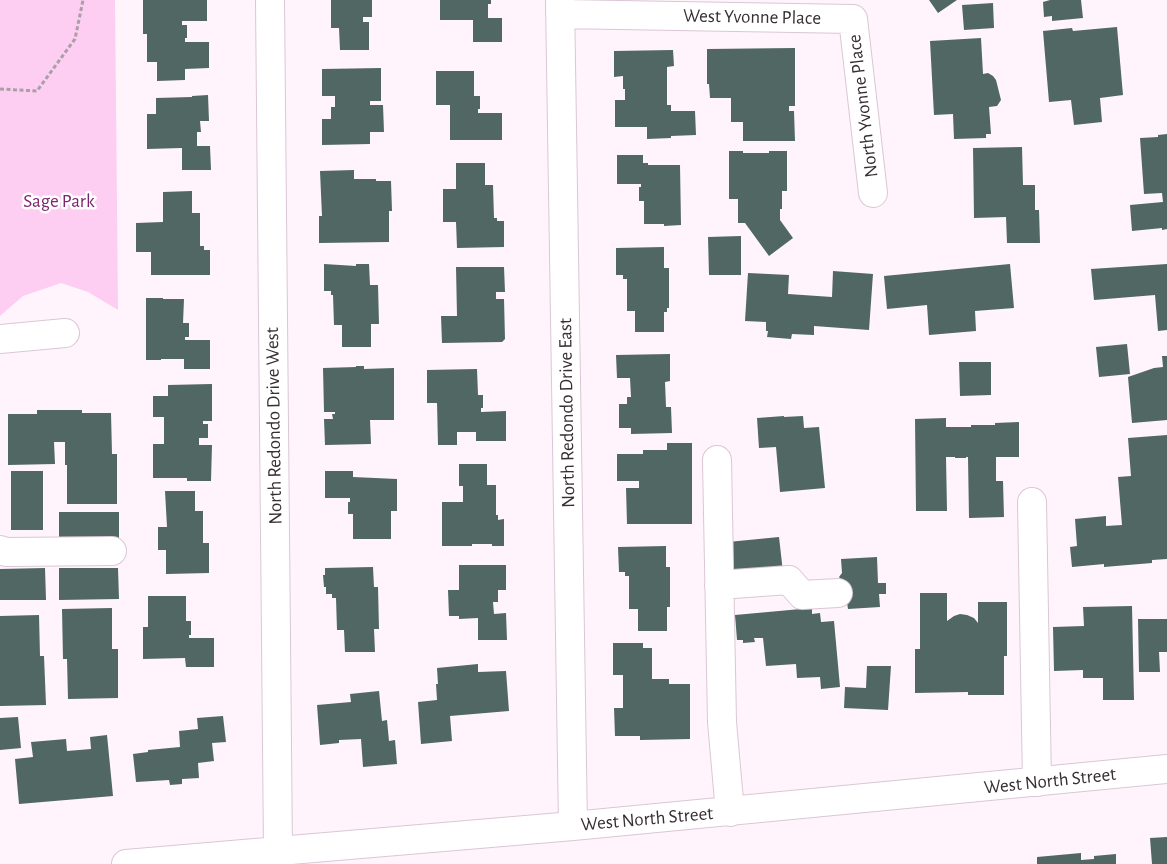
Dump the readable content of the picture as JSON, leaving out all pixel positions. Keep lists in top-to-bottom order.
{
  "streets": {
    "street": [
      "West Yvonne Place",
      "North Yvonne Place",
      "North Redondo Drive East",
      "North Redondo Drive West",
      "West North Street"
    ]
  },
  "crossings": [
    ["West Yvonne Place", "North Yvonne Place"],
    ["West Yvonne Place", "North Redondo Drive East"],
    ["North Redondo Drive East", "West North Street"],
    ["North Redondo Drive West", "West North Street"]
  ],
  "parks": ["Sage Park"]
}
